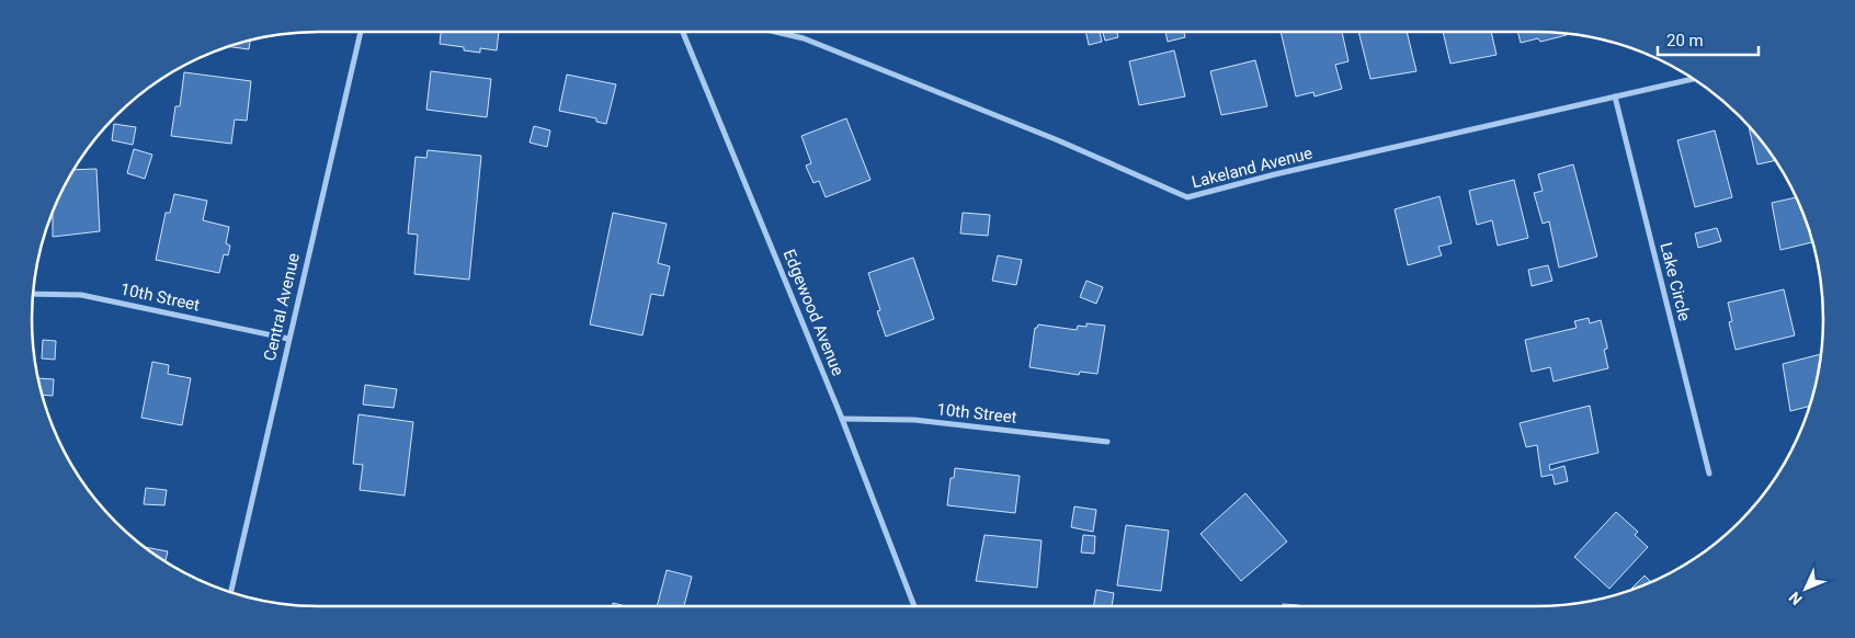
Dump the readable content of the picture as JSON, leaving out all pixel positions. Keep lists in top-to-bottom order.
{
  "streets": {
    "street": [
      "Lakeland Avenue",
      "Lake Circle",
      "10th Street",
      "Central Avenue",
      "Edgewood Avenue"
    ]
  },
  "crossings": [
    ["Lakeland Avenue", "Lake Circle"],
    ["10th Street", "Central Avenue"],
    ["10th Street", "Edgewood Avenue"]
  ],
  "scale_bar": "20 m",
  "north": "bottom left"
}
